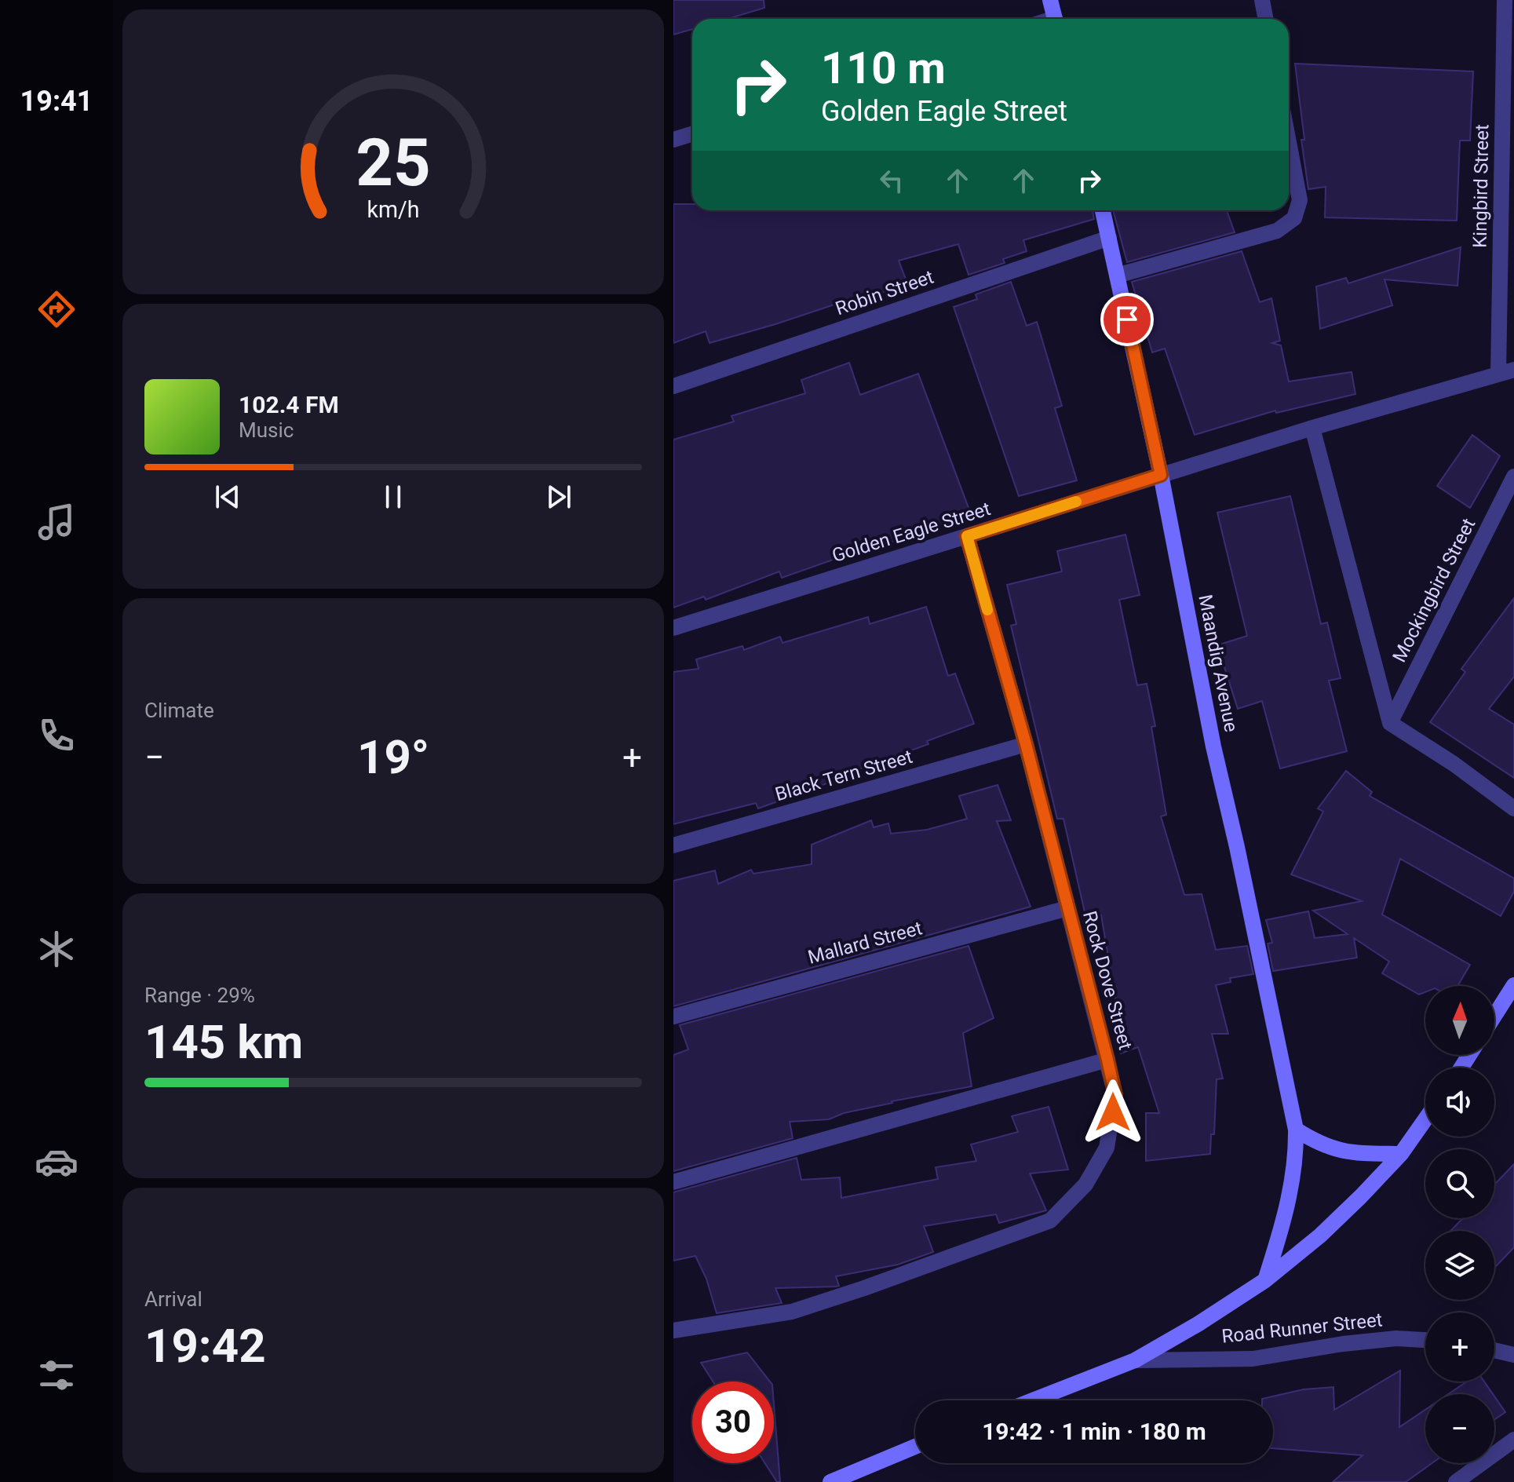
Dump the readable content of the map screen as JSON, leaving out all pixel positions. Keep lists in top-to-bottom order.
{
  "streets": {
    "street": [
      "Kingbird Street",
      "Robin Street",
      "Golden Eagle Street",
      "Mockingbird Street",
      "Maandig Avenue",
      "Black Tern Street",
      "Mallard Street",
      "Rock Dove Street",
      "Road Runner Street"
    ]
  },
  "crossings": [
    ["Kingbird Street", "Golden Eagle Street"],
    ["Robin Street", "Maandig Avenue"],
    ["Golden Eagle Street", "Maandig Avenue"],
    ["Golden Eagle Street", "Rock Dove Street"],
    ["Black Tern Street", "Rock Dove Street"],
    ["Mallard Street", "Rock Dove Street"]
  ],
  "north": "top",
  "page": {
    "tabs": "19:41",
    "turn": ["110 m", "Golden Eagle Street"],
    "song": ["102.4 FM", "Music"],
    "tile": [
      "Climate",
      ["Range · 29%", "145 km"],
      ["Arrival", "19:42"]
    ],
    "heat": ["−", "19°", "+"],
    "map_buttons": ["+", "−"],
    "limit": "30",
    "trip": "19:42 · 1 min · 180 m",
    "gauge": ["25", "km/h"]
  }
}
